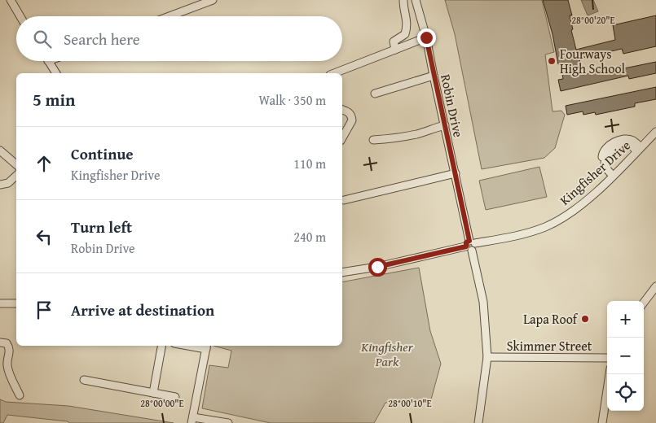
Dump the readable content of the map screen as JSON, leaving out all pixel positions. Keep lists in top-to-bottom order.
{
  "streets": {
    "street": ["Robin Drive", "Kingfisher Drive", "Skimmer Street"]
  },
  "crossings": [
    ["Robin Drive", "Kingfisher Drive"],
    ["Robin Drive", "Skimmer Street"]
  ],
  "parks": ["Kingfisher Park"],
  "places": ["Fourways High School", "Lapa Roof"],
  "page": {
    "search": "Search here",
    "heading": ["5 min", "Walk · 350 m"],
    "list": [
      ["Continue", "Kingfisher Drive", "110 m"],
      ["Turn left", "Robin Drive", "240 m"],
      "Arrive at destination"
    ],
    "map_buttons": ["+", "−"]
  },
  "coordinates": ["28°00'20\"E", "28°00'00\"E", "28°00'10\"E"]
}
